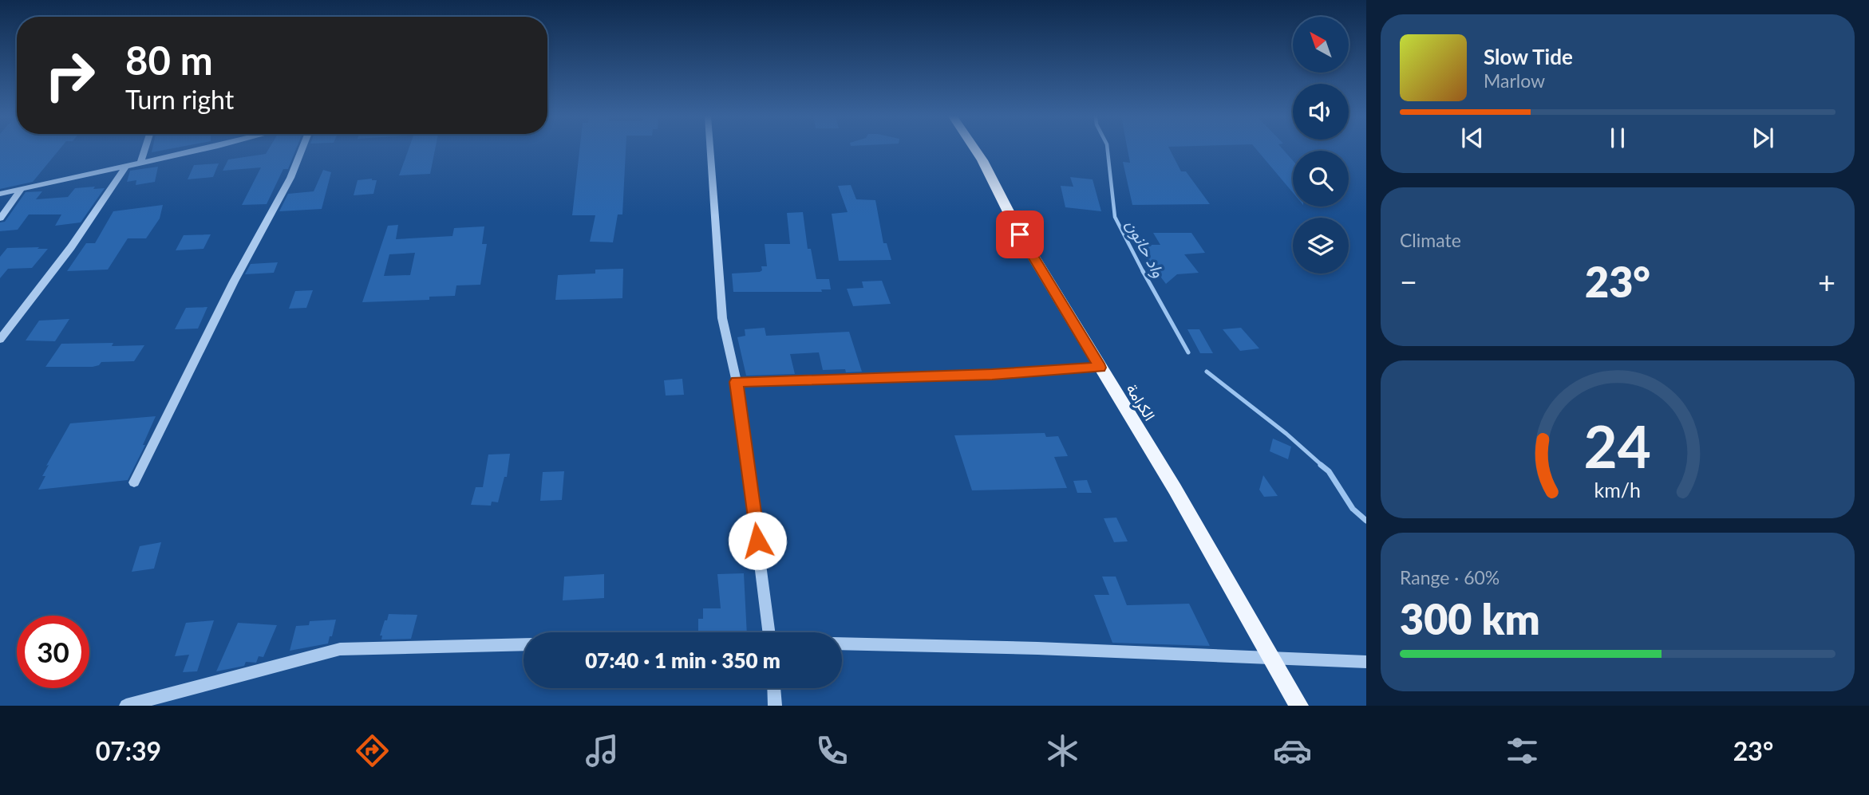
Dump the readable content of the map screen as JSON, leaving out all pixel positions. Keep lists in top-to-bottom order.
{
  "streets": {
    "main road": ["الكرامة"]
  },
  "water": ["واد حانون"],
  "north": "top left",
  "page": {
    "turn": ["80 m", "Turn right"],
    "song": ["Slow Tide", "Marlow"],
    "tile": [
      "Climate",
      ["Range · 60%", "300 km"]
    ],
    "heat": ["−", "23°", "+"],
    "limit": "30",
    "trip": "07:40 · 1 min · 350 m",
    "tabs": ["07:39", "23°"],
    "gauge": ["24", "km/h"]
  }
}
